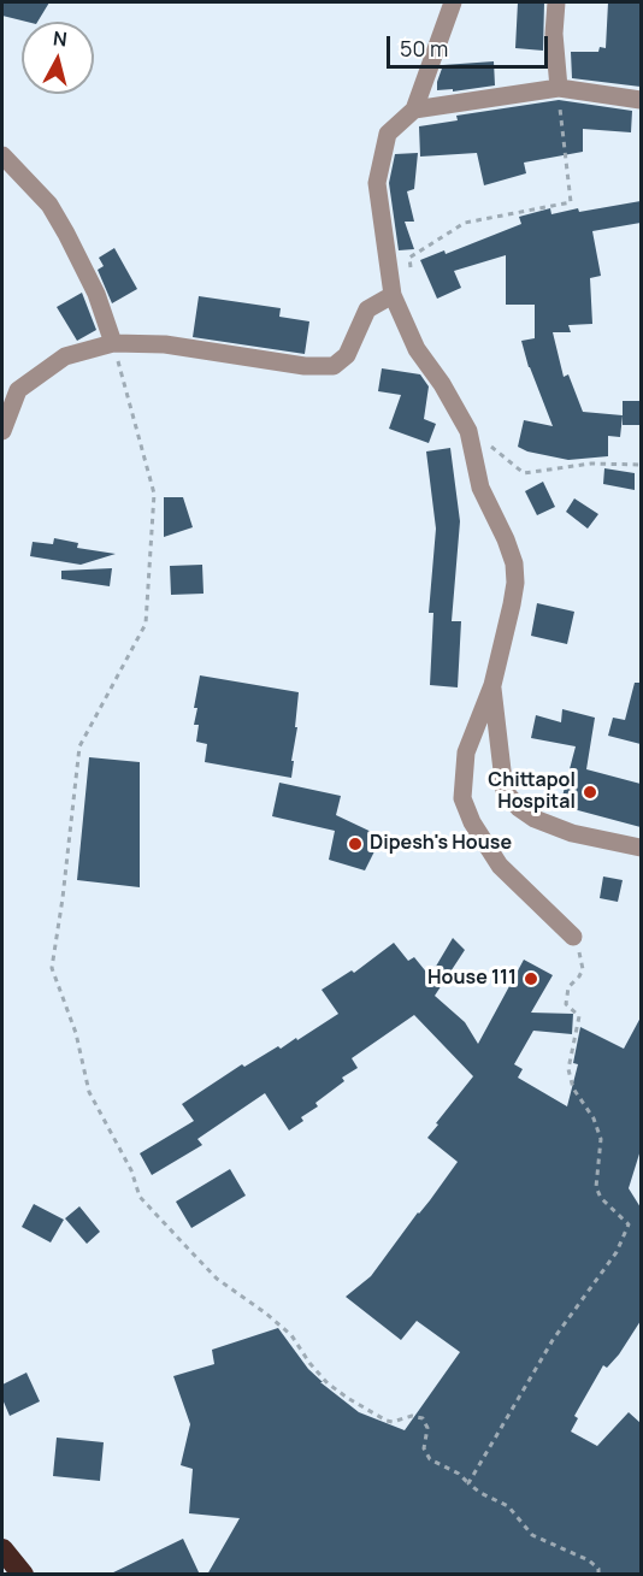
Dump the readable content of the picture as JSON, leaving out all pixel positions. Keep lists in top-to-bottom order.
{
  "places": ["Chittapol Hospital", "Dipesh's House", "House 111"],
  "scale_bar": "50 m",
  "north": "top"
}
